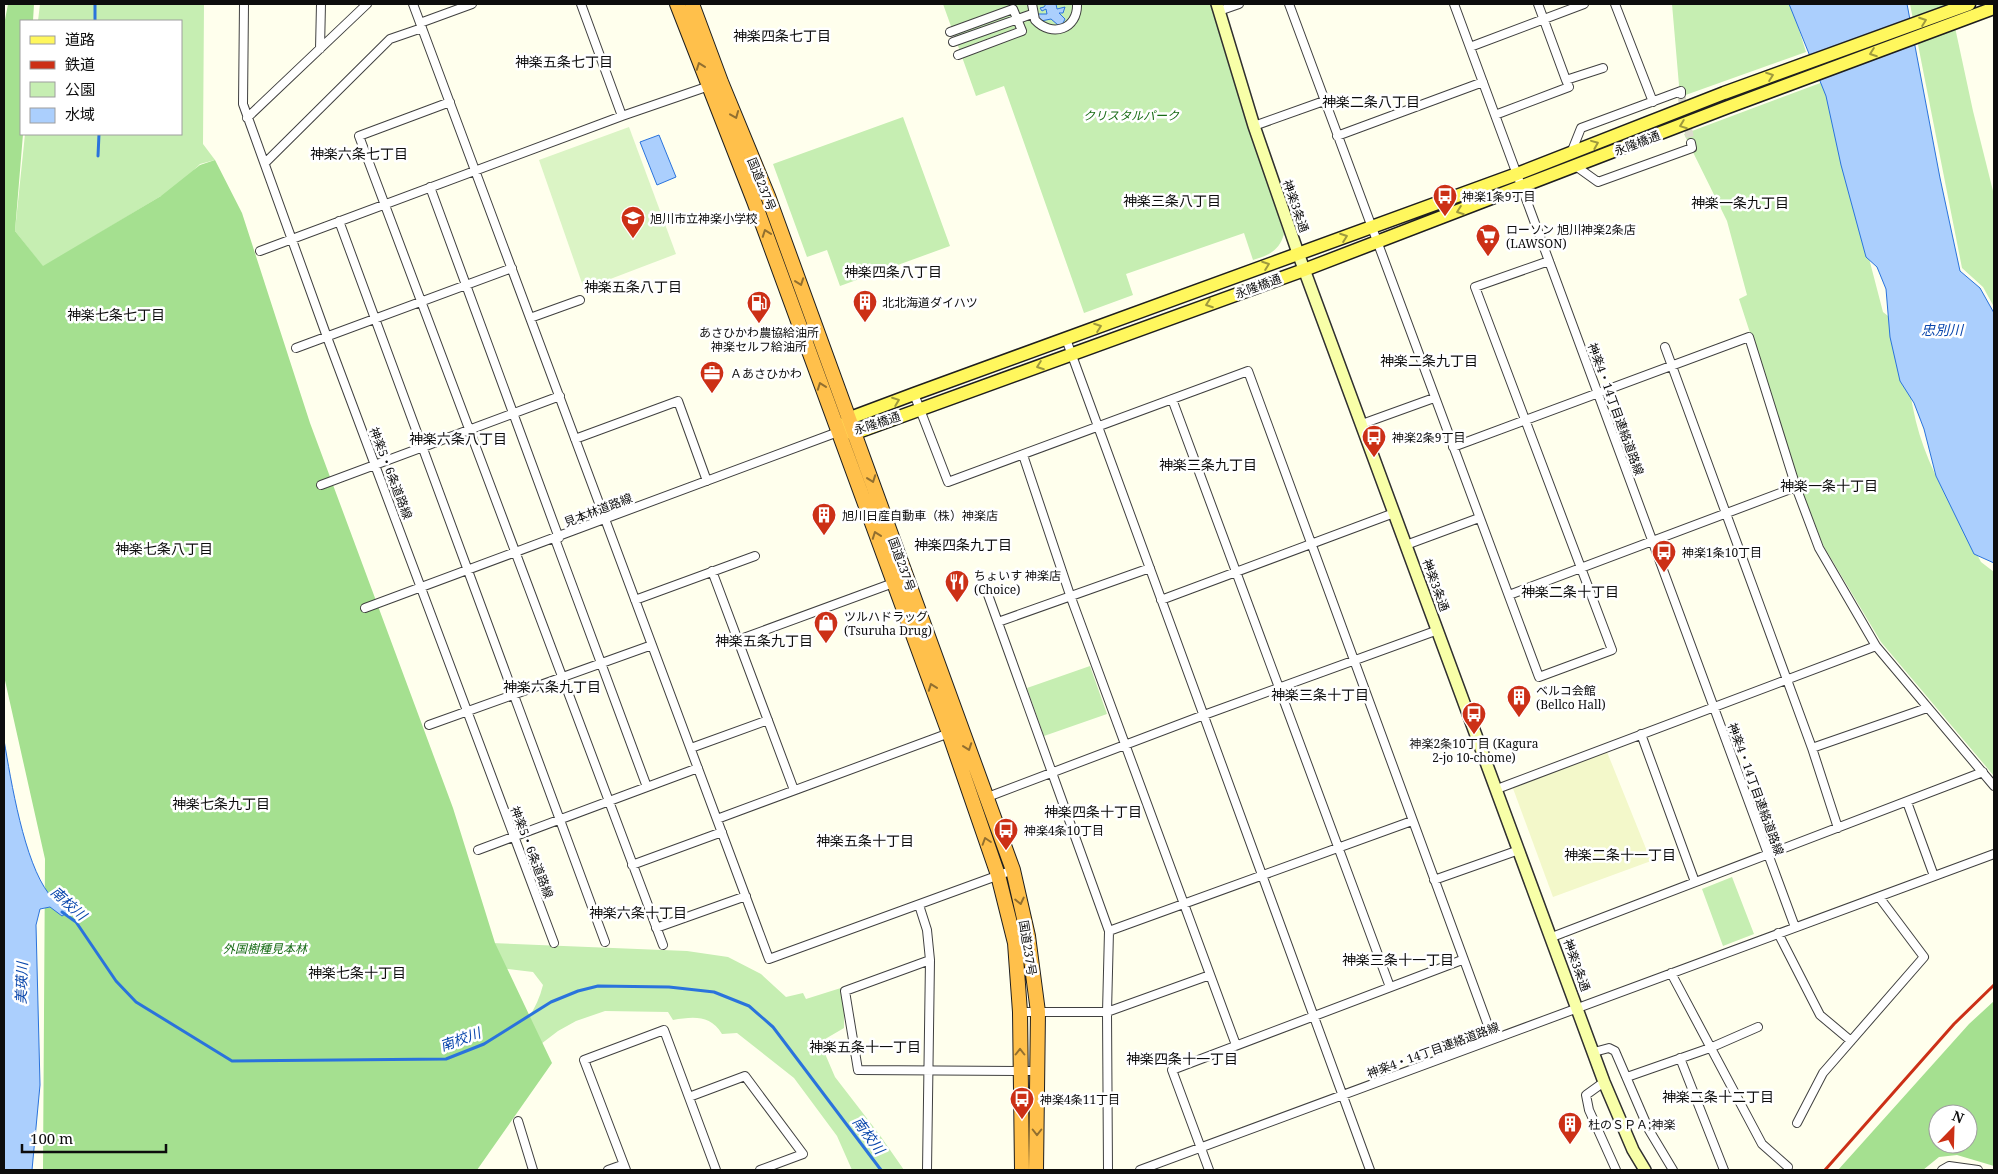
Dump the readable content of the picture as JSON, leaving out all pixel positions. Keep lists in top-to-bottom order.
{
  "streets": {
    "highway": ["国道237号"],
    "main road": ["永隆橋通"],
    "street": [
      "神楽3条通",
      "神楽4・14丁目連絡道路線",
      "神楽5・6条道路線",
      "見本林道路線"
    ]
  },
  "crossings": [
    ["永隆橋通", "国道237号"],
    ["永隆橋通", "神楽3条通"],
    ["永隆橋通", "神楽4・14丁目連絡道路線"],
    ["永隆橋通", "見本林道路線"],
    ["国道237号", "見本林道路線"],
    ["神楽3条通", "神楽4・14丁目連絡道路線"],
    ["神楽5・6条道路線", "見本林道路線"]
  ],
  "districts": [
    "神楽四条七丁目",
    "神楽五条七丁目",
    "神楽二条八丁目",
    "神楽六条七丁目",
    "神楽三条八丁目",
    "神楽一条九丁目",
    "神楽四条八丁目",
    "神楽五条八丁目",
    "神楽七条七丁目",
    "神楽二条九丁目",
    "神楽六条八丁目",
    "神楽三条九丁目",
    "神楽一条十丁目",
    "神楽四条九丁目",
    "神楽七条八丁目",
    "神楽二条十丁目",
    "神楽五条九丁目",
    "神楽六条九丁目",
    "神楽三条十丁目",
    "神楽七条九丁目",
    "神楽四条十丁目",
    "神楽五条十丁目",
    "神楽二条十一丁目",
    "神楽六条十丁目",
    "神楽三条十一丁目",
    "神楽七条十丁目",
    "神楽五条十一丁目",
    "神楽四条十一丁目",
    "神楽二条十二丁目"
  ],
  "water": ["忠別川", "南校川", "美瑛川"],
  "parks": ["クリスタルパーク", "外国樹種見本林"],
  "places": {
    "bus stop": [
      "神楽1条9丁目",
      "神楽2条9丁目",
      "神楽1条10丁目",
      "神楽2条10丁目 (Kagura 2-jo 10-chome)",
      "神楽4条10丁目",
      "神楽4条11丁目"
    ],
    "school or university": ["旭川市立神楽小学校"],
    "supermarket": ["ローソン 旭川神楽2条店 (LAWSON)"],
    "building": [
      "北北海道ダイハツ",
      "旭川日産自動車（株）神楽店",
      "ベルコ会館 (Bellco Hall)",
      "杜のＳＰＡ;神楽"
    ],
    "fuel station": ["あさひかわ農協給油所 神楽セルフ給油所"],
    "office": ["Ａあさひかわ"],
    "restaurant": ["ちょいす 神楽店 (Choice)"],
    "shop": ["ツルハドラッグ (Tsuruha Drug)"]
  },
  "legend": [
    "道路",
    "鉄道",
    "公園",
    "水域"
  ],
  "scale_bar": "100 m",
  "north": "top right"
}
